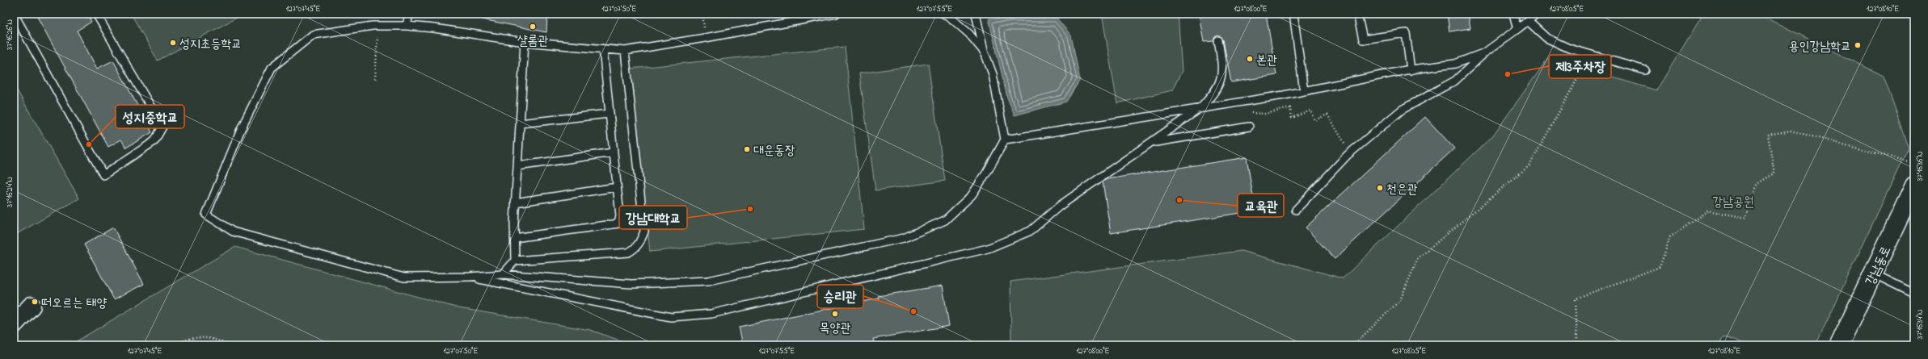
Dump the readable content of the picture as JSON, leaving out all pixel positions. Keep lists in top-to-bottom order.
{
  "streets": {
    "street": ["강남동로"]
  },
  "parks": ["강남공원"],
  "places": [
    "샬롬관",
    "성지초등학교",
    "용인강남학교",
    "본관",
    "제3주차장",
    "성지중학교",
    "대운동장",
    "천은관",
    "교육관",
    "강남대학교",
    "떠오르는 태양",
    "승리관",
    "목양관"
  ],
  "coordinates": [
    "127°07'45\"E",
    "127°07'50\"E",
    "127°07'55\"E",
    "127°08'00\"E",
    "127°08'05\"E",
    "127°08'10\"E",
    "37°16'26\"N",
    "37°16'36\"N",
    "37°16'24\"N",
    "37°16'34\"N"
  ]
}
